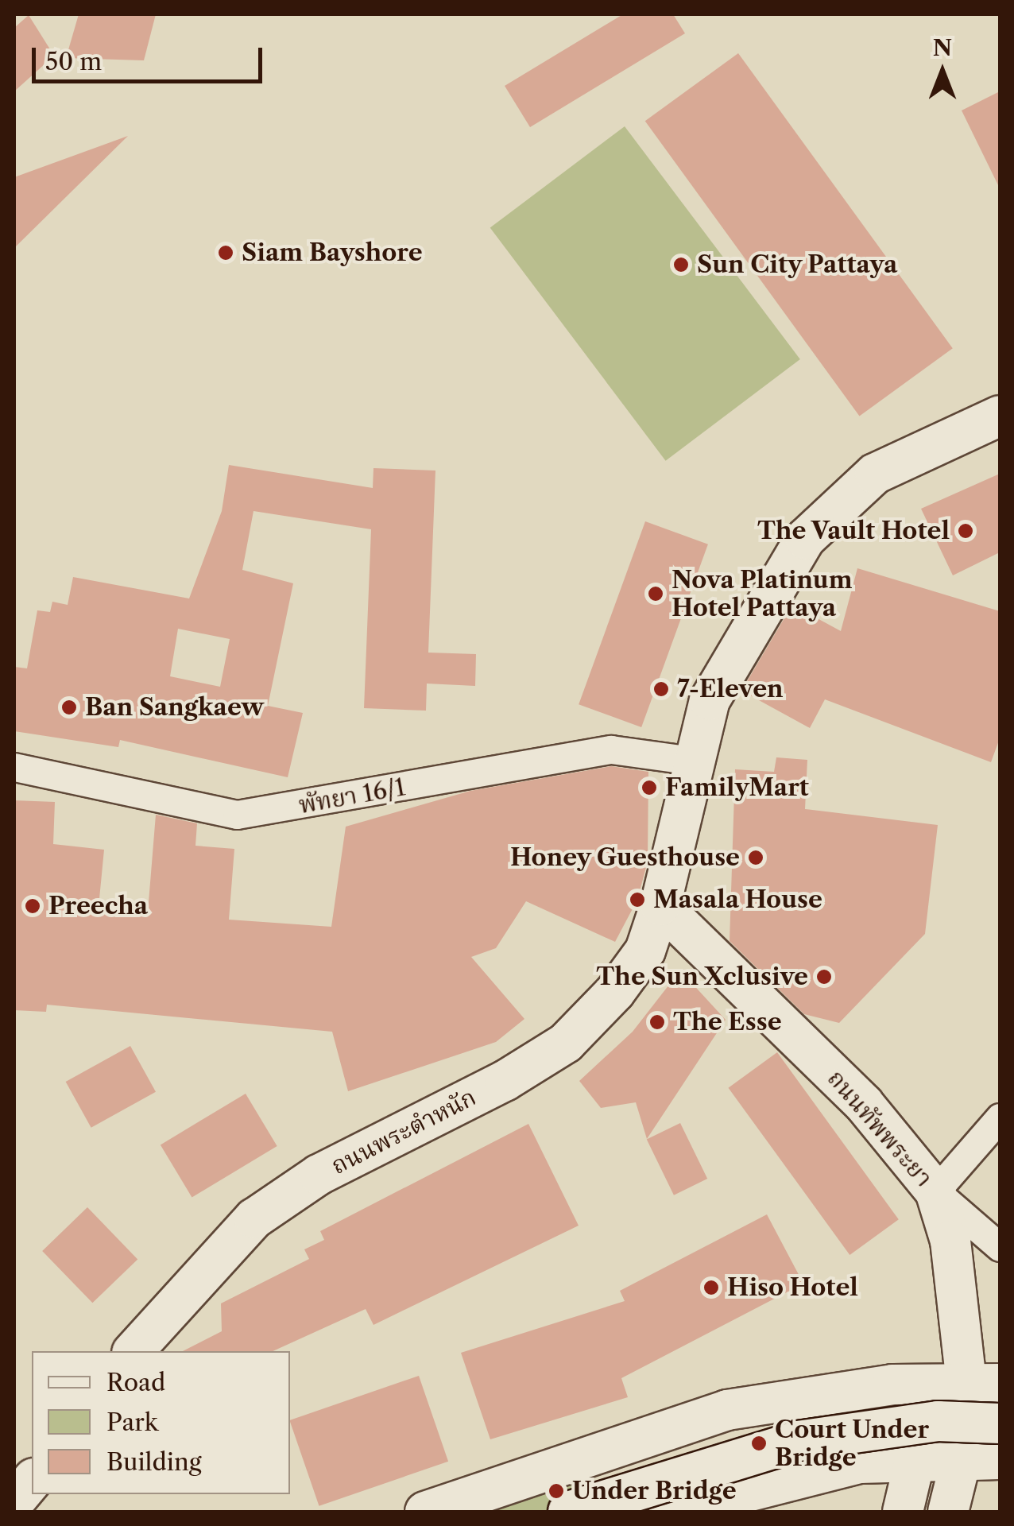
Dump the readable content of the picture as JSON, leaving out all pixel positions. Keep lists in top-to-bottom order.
{
  "streets": {
    "main road": ["ถนนทัพพระยา", "ถนนพระตำหนัก"],
    "street": ["พัทยา 16/1"]
  },
  "crossings": [
    ["พัทยา 16/1", "ถนนพระตำหนัก"],
    ["ถนนทัพพระยา", "ถนนพระตำหนัก"]
  ],
  "places": [
    "Siam Bayshore",
    "Sun City Pattaya",
    "The Vault Hotel",
    "Nova Platinum Hotel Pattaya",
    "7-Eleven",
    "Ban Sangkaew",
    "FamilyMart",
    "Honey Guesthouse",
    "Masala House",
    "Preecha",
    "The Sun Xclusive",
    "The Esse",
    "Hiso Hotel",
    "Court Under Bridge",
    "Under Bridge"
  ],
  "legend": ["Road", "Park", "Building"],
  "scale_bar": "50 m",
  "north": "top"
}
